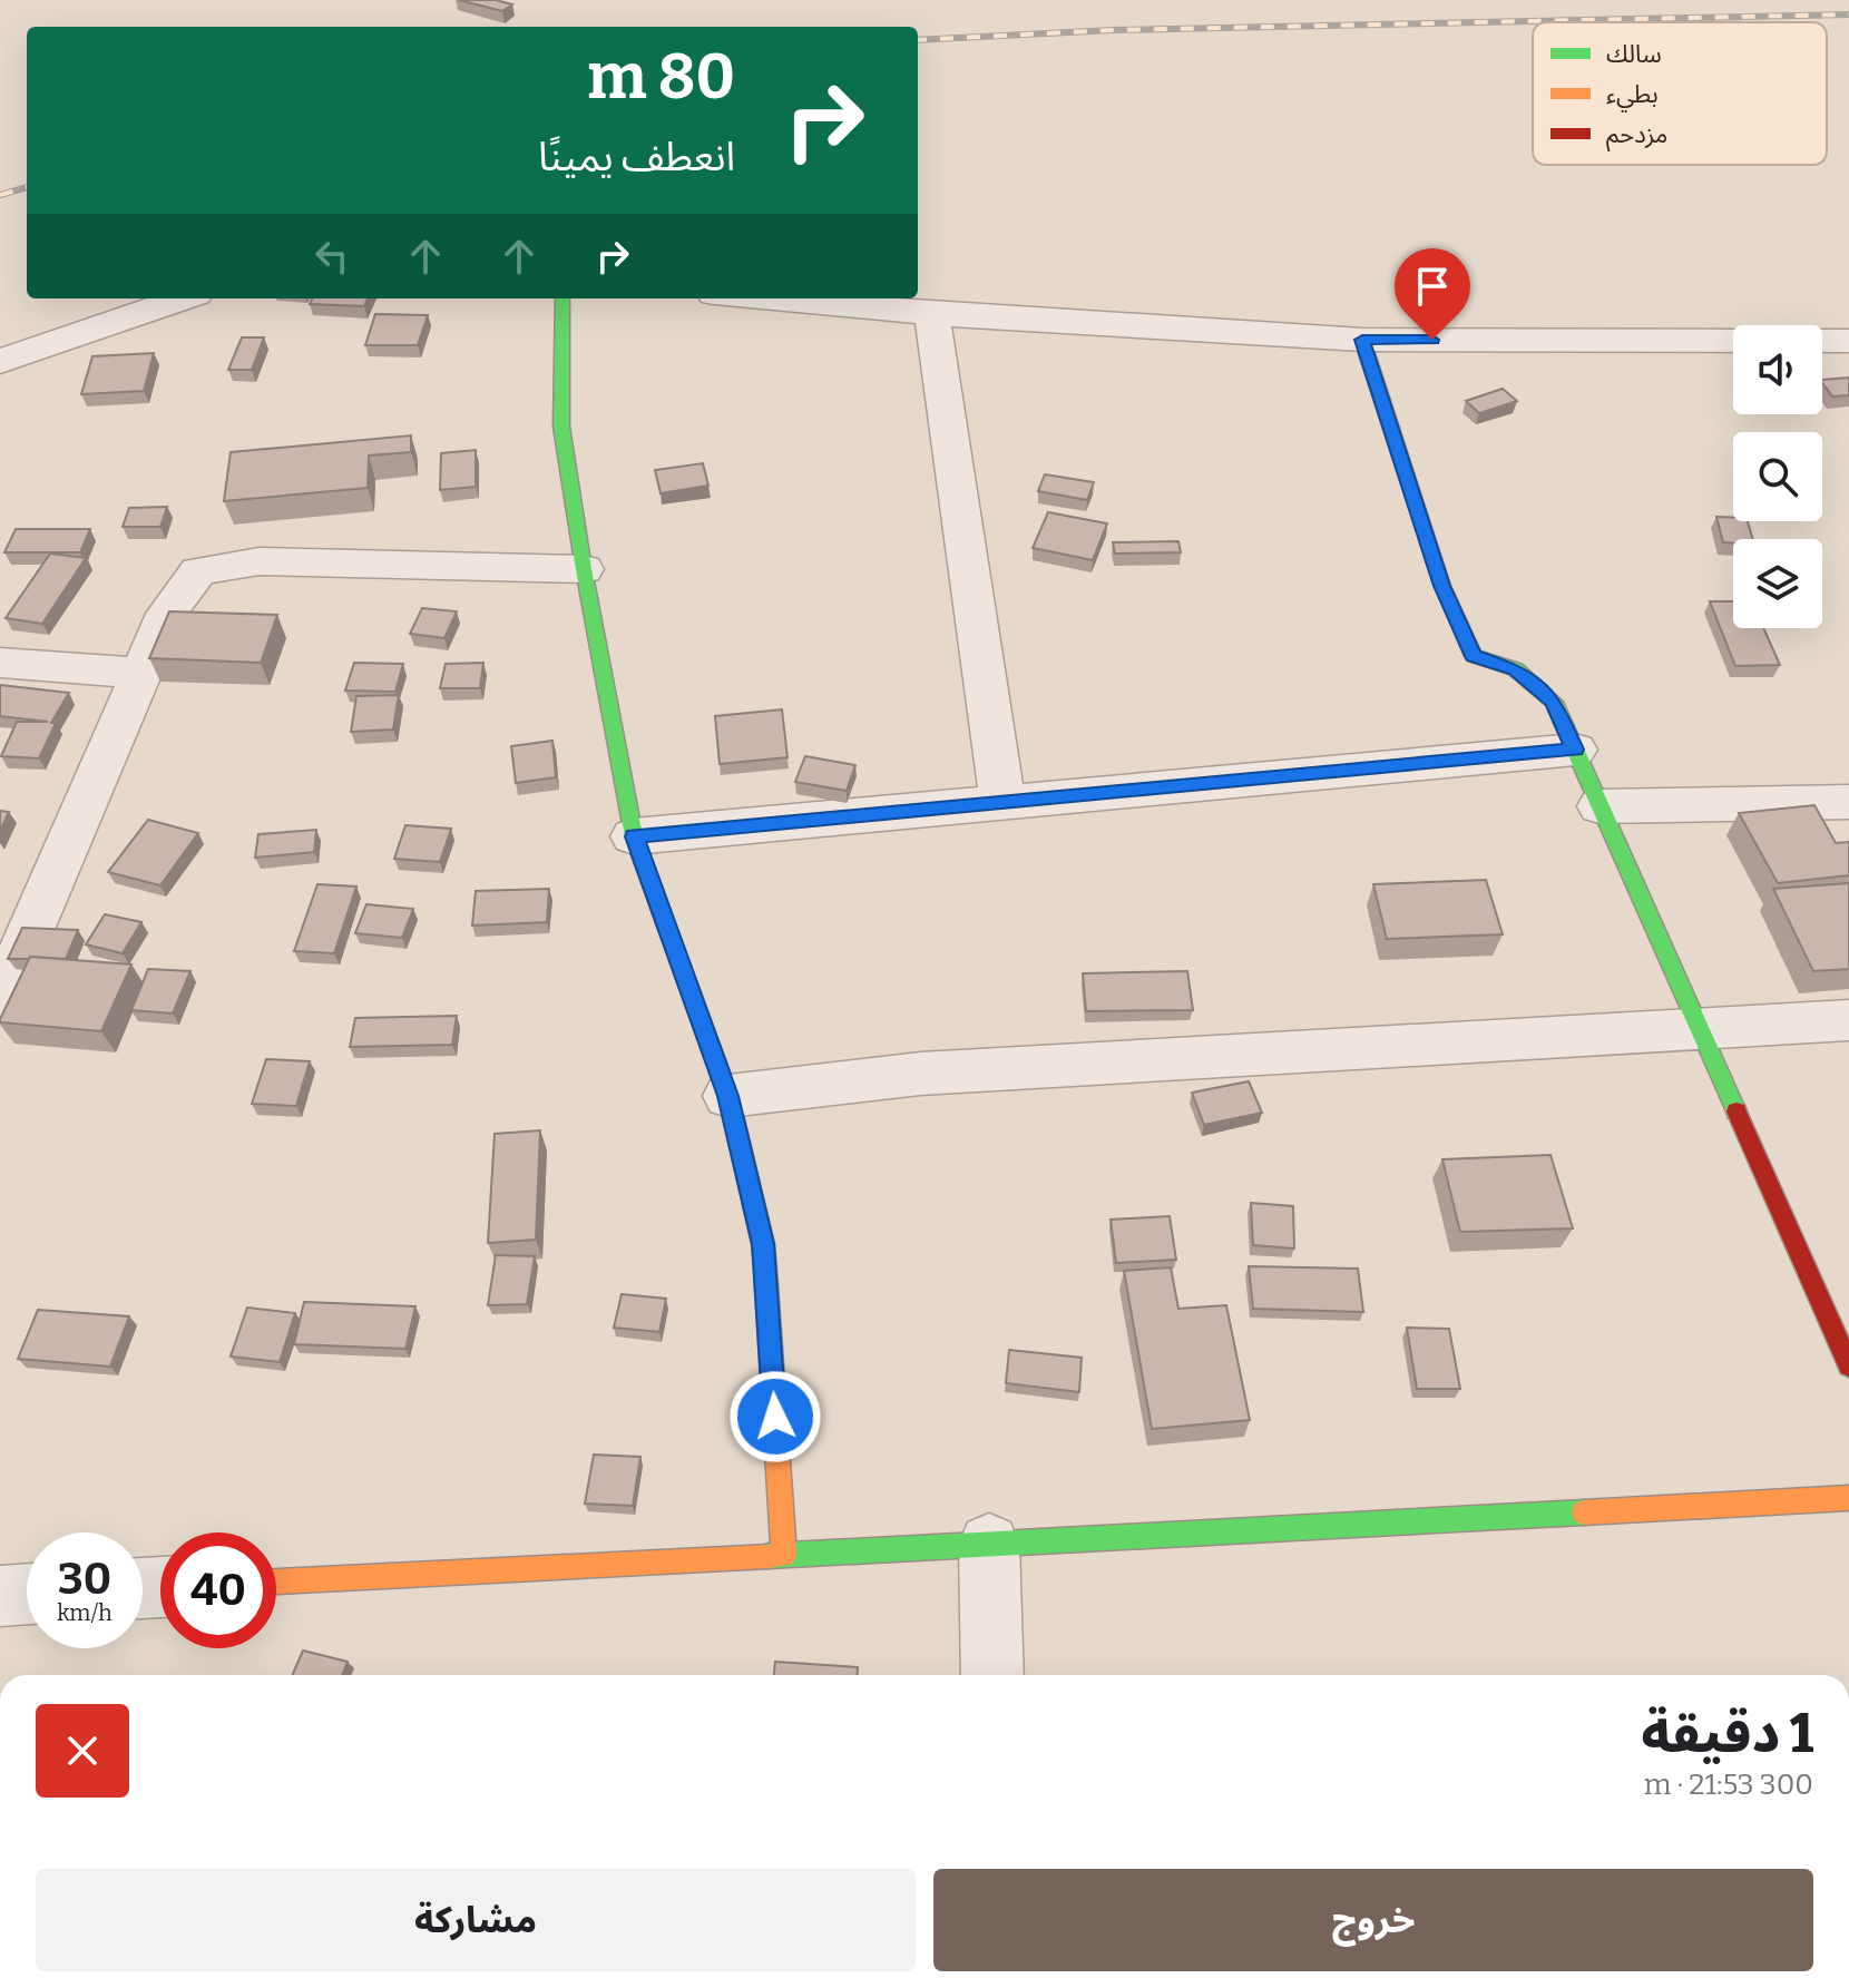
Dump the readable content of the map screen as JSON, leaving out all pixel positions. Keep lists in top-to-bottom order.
{
  "legend": ["سالك", "بطيء", "مزدحم"],
  "page": {
    "turn": ["80 m", "انعطف يمينًا"],
    "speed": "30 km/h",
    "limit": "40",
    "heading": ["1 دقيقة", "300 m · 21:53"],
    "buttons": ["خروج", "مشاركة"]
  }
}
